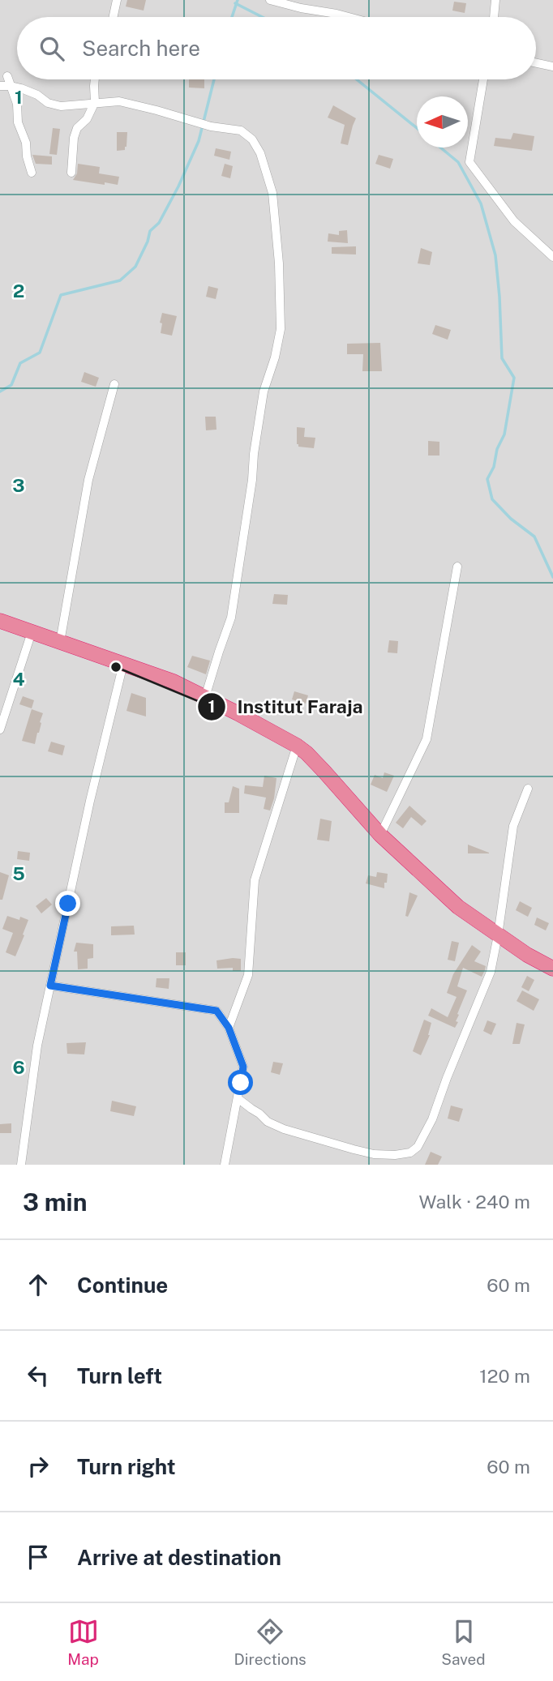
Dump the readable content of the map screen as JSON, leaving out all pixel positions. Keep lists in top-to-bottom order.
{
  "places": ["Institut Faraja"],
  "north": "left",
  "page": {
    "search": "Search here",
    "heading": ["3 min", "Walk · 240 m"],
    "list": [
      ["Continue", "60 m"],
      ["Turn left", "120 m"],
      ["Turn right", "60 m"],
      "Arrive at destination"
    ],
    "nav": ["Map", "Directions", "Saved"]
  },
  "grid": {
    "rows": [
      "1",
      "2",
      "3",
      "4",
      "5",
      "6"
    ]
  }
}
